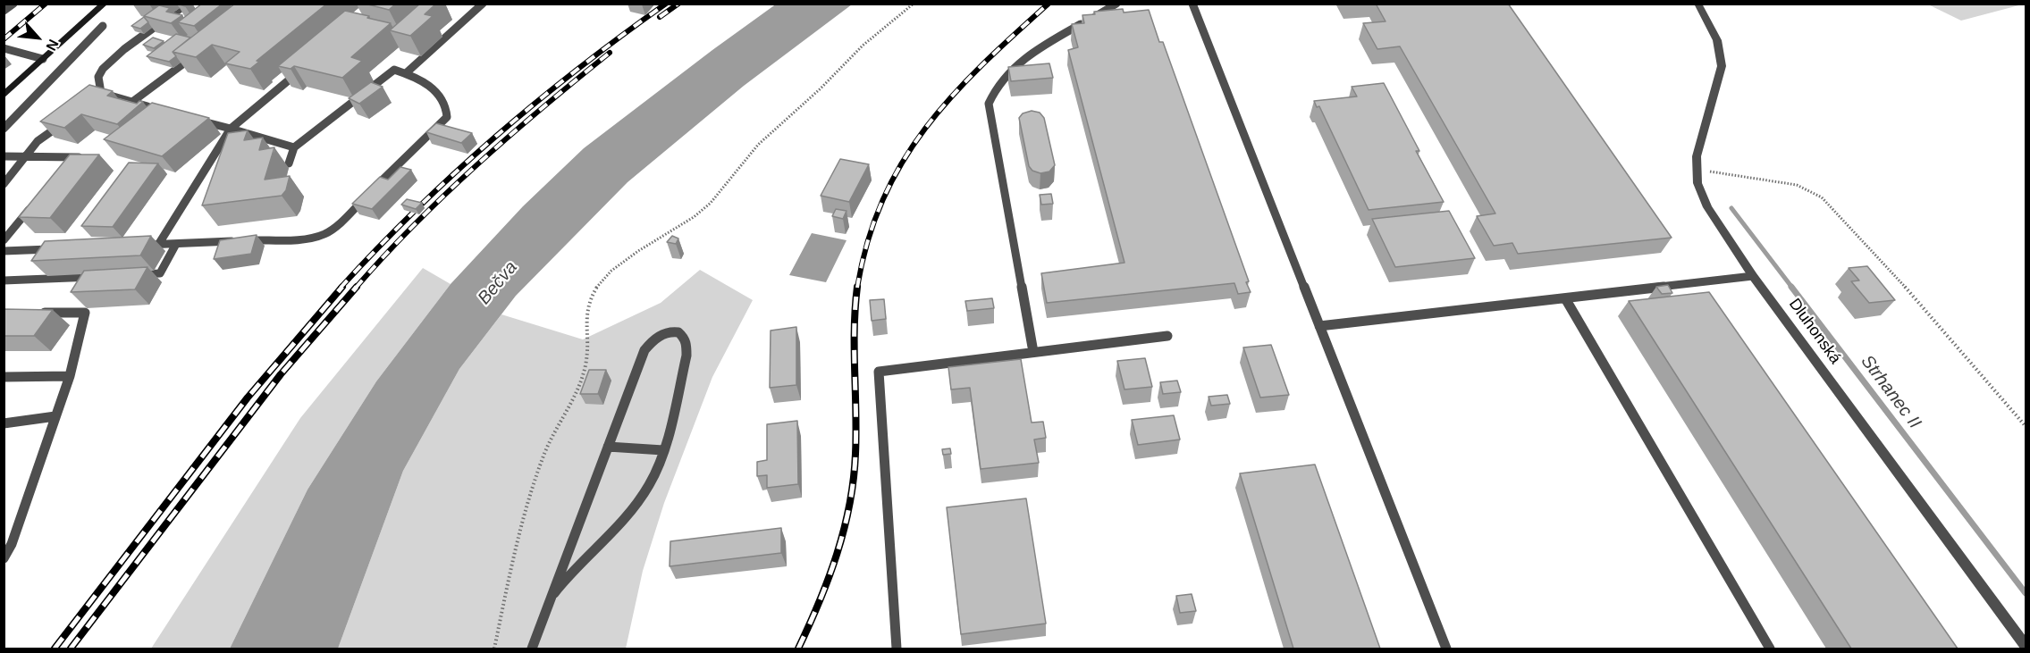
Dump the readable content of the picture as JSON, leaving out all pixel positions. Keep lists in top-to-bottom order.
{
  "streets": {
    "street": ["Dluhonská"]
  },
  "water": ["Bečva", "Strhanec II"],
  "north": "bottom right"
}
